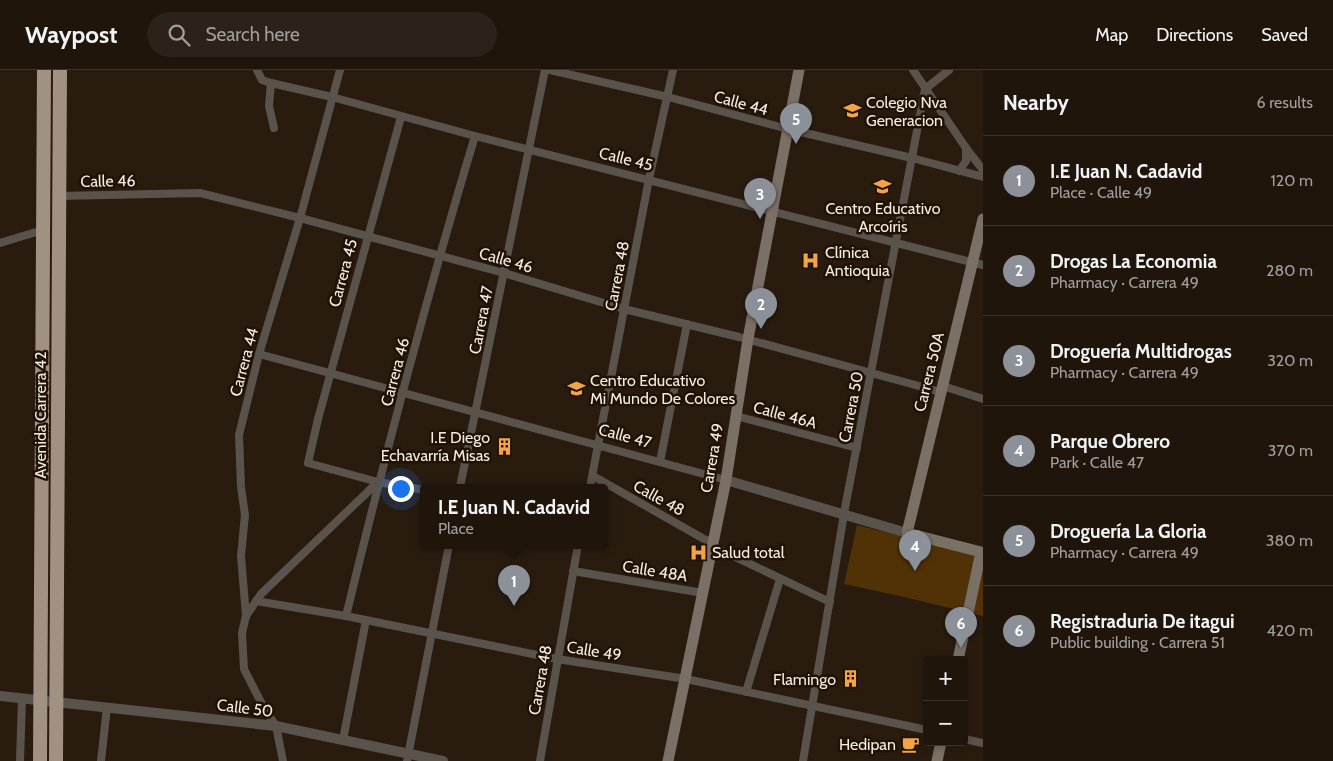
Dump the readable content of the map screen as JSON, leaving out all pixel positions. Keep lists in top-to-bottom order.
{
  "streets": {
    "highway": ["Avenida Carrera 42"],
    "main road": ["Carrera 50A", "Calle 47", "Carrera 49"],
    "street": [
      "Calle 44",
      "Calle 45",
      "Calle 46",
      "Carrera 45",
      "Carrera 48",
      "Carrera 47",
      "Carrera 44",
      "Carrera 46",
      "Carrera 50",
      "Calle 46A",
      "Calle 48",
      "Calle 48A",
      "Calle 49",
      "Calle 50"
    ]
  },
  "crossings": [
    ["Calle 44", "Carrera 48"],
    ["Calle 44", "Carrera 50"],
    ["Calle 44", "Carrera 49"],
    ["Calle 45", "Carrera 45"],
    ["Calle 45", "Carrera 48"],
    ["Calle 45", "Carrera 47"],
    ["Calle 45", "Carrera 44"],
    ["Calle 45", "Carrera 46"],
    ["Calle 45", "Carrera 50A"],
    ["Calle 45", "Carrera 50"],
    ["Calle 45", "Carrera 49"],
    ["Calle 46", "Carrera 45"],
    ["Calle 46", "Carrera 48"],
    ["Calle 46", "Carrera 47"],
    ["Calle 46", "Carrera 44"],
    ["Calle 46", "Carrera 46"],
    ["Calle 46", "Carrera 50A"],
    ["Calle 46", "Carrera 50"],
    ["Calle 46", "Avenida Carrera 42"],
    ["Calle 46", "Carrera 49"],
    ["Carrera 45", "Carrera 46"],
    ["Carrera 45", "Calle 47"],
    ["Carrera 48", "Calle 47"],
    ["Carrera 48", "Calle 48"],
    ["Carrera 48", "Calle 48A"],
    ["Carrera 48", "Calle 49"],
    ["Carrera 47", "Calle 47"],
    ["Carrera 44", "Calle 47"],
    ["Carrera 44", "Calle 50"],
    ["Carrera 46", "Calle 47"],
    ["Carrera 46", "Calle 49"],
    ["Carrera 50A", "Calle 47"],
    ["Carrera 50", "Calle 46A"],
    ["Carrera 50", "Calle 47"],
    ["Carrera 50", "Calle 48"],
    ["Carrera 50", "Calle 49"],
    ["Avenida Carrera 42", "Calle 50"],
    ["Calle 46A", "Carrera 49"],
    ["Calle 47", "Carrera 49"],
    ["Carrera 49", "Calle 48"],
    ["Carrera 49", "Calle 48A"],
    ["Carrera 49", "Calle 49"]
  ],
  "places": {
    "school or university": ["Colegio Nva Generacion", "Centro Educativo Arcoíris", "Centro Educativo Mi Mundo De Colores"],
    "hospital": ["Clínica Antioquia", "Salud total"],
    "building": ["I.E Diego Echavarría Misas", "Flamingo"],
    "cafe": ["Hedipan"]
  },
  "page": {
    "header": "Waypost",
    "search": "Search here",
    "nav": ["Map", "Directions", "Saved"],
    "heading": ["Nearby", "6 results"],
    "pins": [
      "5",
      "3",
      "2",
      "4",
      "1",
      "6"
    ],
    "list": [
      {
        "mark": "1",
        "name": "I.E Juan N. Cadavid",
        "note": "Place · Calle 49",
        "value": "120 m"
      },
      {
        "mark": "2",
        "name": "Drogas La Economia",
        "note": "Pharmacy · Carrera 49",
        "value": "280 m"
      },
      {
        "mark": "3",
        "name": "Droguería Multidrogas",
        "note": "Pharmacy · Carrera 49",
        "value": "320 m"
      },
      {
        "mark": "4",
        "name": "Parque Obrero",
        "note": "Park · Calle 47",
        "value": "370 m"
      },
      {
        "mark": "5",
        "name": "Droguería La Gloria",
        "note": "Pharmacy · Carrera 49",
        "value": "380 m"
      },
      {
        "mark": "6",
        "name": "Registraduria De itagui",
        "note": "Public building · Carrera 51",
        "value": "420 m"
      }
    ],
    "popup": ["I.E Juan N. Cadavid", "Place"],
    "map_buttons": ["+", "−"]
  }
}
